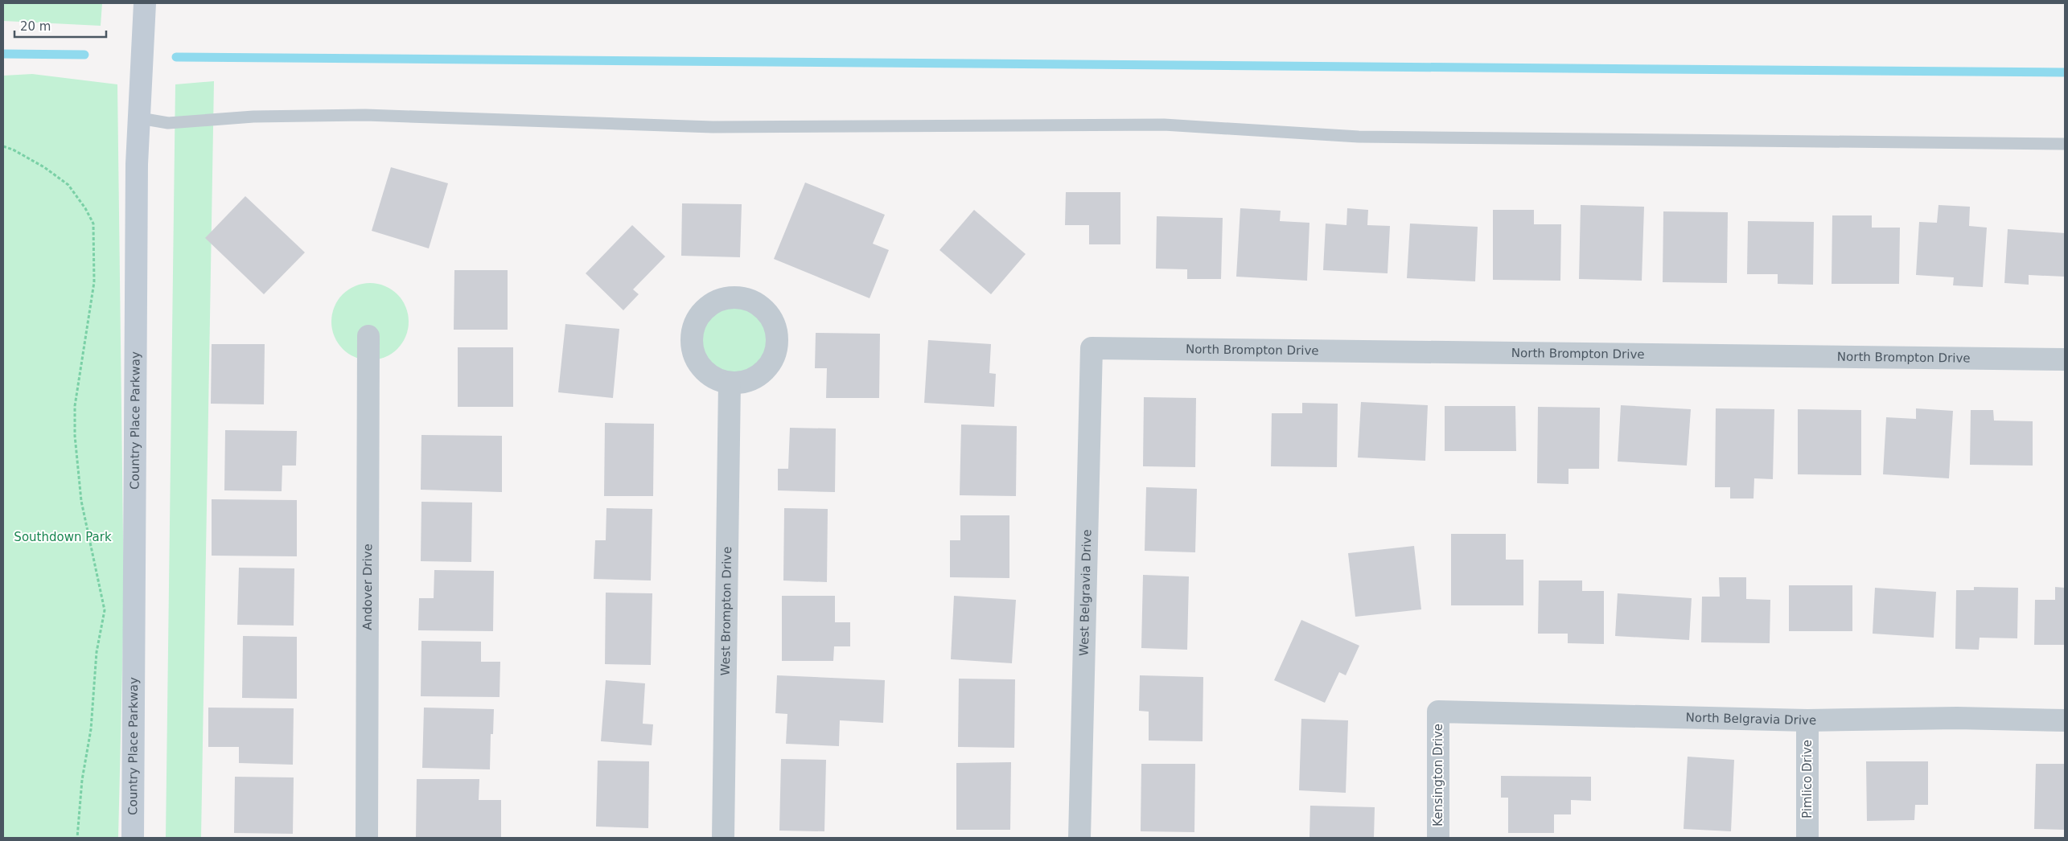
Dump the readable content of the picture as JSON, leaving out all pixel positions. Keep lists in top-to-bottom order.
{
  "streets": {
    "street": [
      "North Brompton Drive",
      "Country Place Parkway",
      "Andover Drive",
      "West Belgravia Drive",
      "West Brompton Drive",
      "North Belgravia Drive",
      "Kensington Drive",
      "Pimlico Drive"
    ]
  },
  "crossings": [
    ["North Brompton Drive", "West Belgravia Drive"],
    ["North Belgravia Drive", "Kensington Drive"],
    ["North Belgravia Drive", "Pimlico Drive"]
  ],
  "parks": ["Southdown Park"],
  "scale_bar": "20 m"
}
